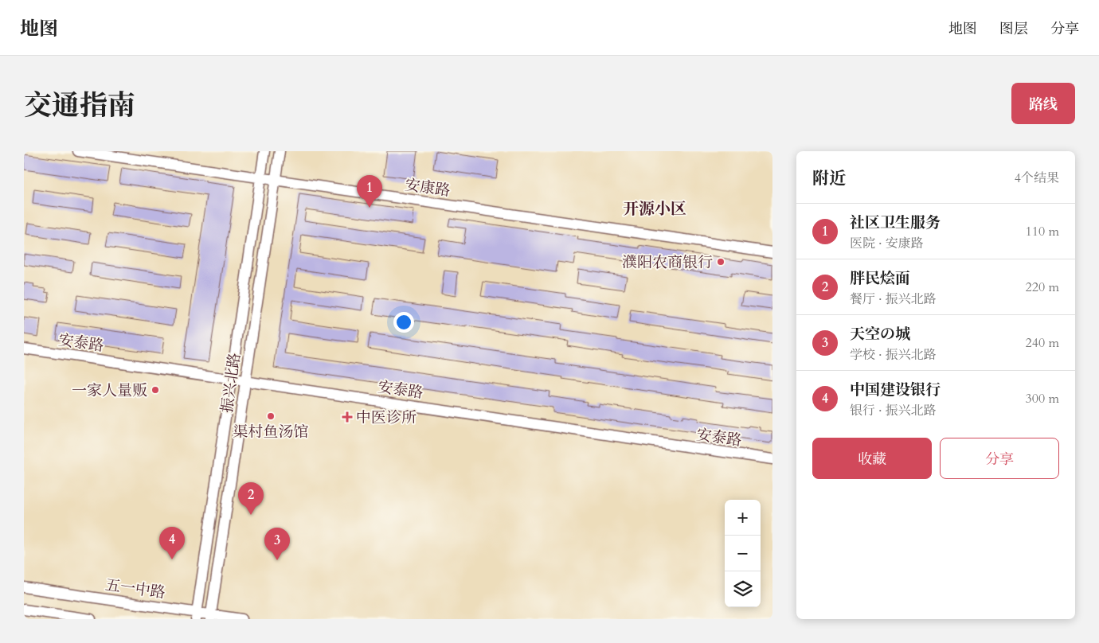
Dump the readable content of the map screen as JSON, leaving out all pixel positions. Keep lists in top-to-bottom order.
{
  "streets": {
    "street": [
      "安康路",
      "安泰路",
      "振兴北路",
      "五一中路"
    ]
  },
  "crossings": [
    ["安康路", "振兴北路"],
    ["安泰路", "振兴北路"],
    ["振兴北路", "五一中路"]
  ],
  "districts": ["开源小区"],
  "places": {
    "other": ["濮阳农商银行", "一家人量贩", "渠村鱼汤馆"],
    "health": ["中医诊所"]
  },
  "page": {
    "header": "地图",
    "nav": ["地图", "图层", "分享"],
    "title": "交通指南",
    "buttons": [
      "路线",
      ["收藏", "分享"]
    ],
    "heading": ["附近", "4个结果"],
    "pins": [
      "1",
      "2",
      "4",
      "3"
    ],
    "list": [
      {
        "mark": "1",
        "name": "社区卫生服务",
        "note": "医院 · 安康路",
        "value": "110 m"
      },
      {
        "mark": "2",
        "name": "胖民烩面",
        "note": "餐厅 · 振兴北路",
        "value": "220 m"
      },
      {
        "mark": "3",
        "name": "天空の城",
        "note": "学校 · 振兴北路",
        "value": "240 m"
      },
      {
        "mark": "4",
        "name": "中国建设银行",
        "note": "银行 · 振兴北路",
        "value": "300 m"
      }
    ],
    "map_buttons": ["+", "−"]
  }
}
